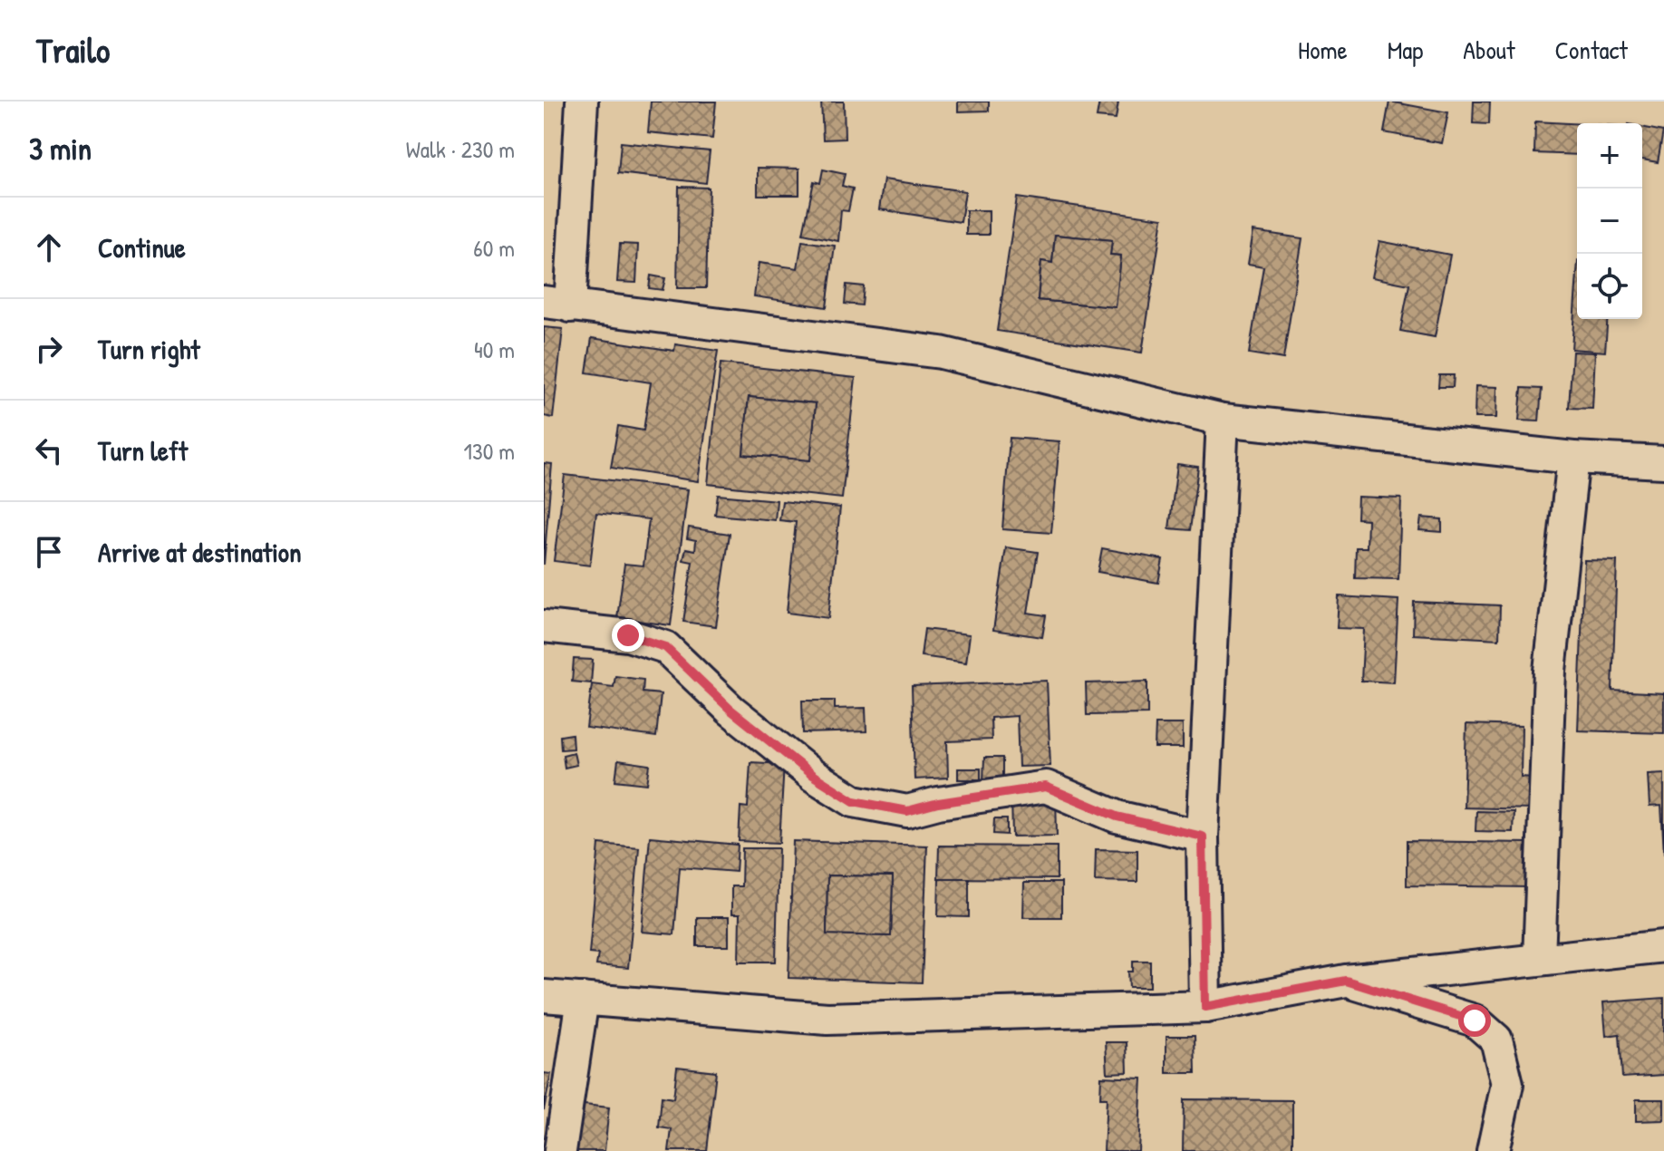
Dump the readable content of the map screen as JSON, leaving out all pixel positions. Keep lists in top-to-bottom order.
{
  "page": {
    "header": "Trailo",
    "nav": [
      "Home",
      "Map",
      "About",
      "Contact"
    ],
    "heading": ["3 min", "Walk · 230 m"],
    "map_buttons": ["+", "−"],
    "list": [
      ["Continue", "60 m"],
      ["Turn right", "40 m"],
      ["Turn left", "130 m"],
      "Arrive at destination"
    ]
  }
}
